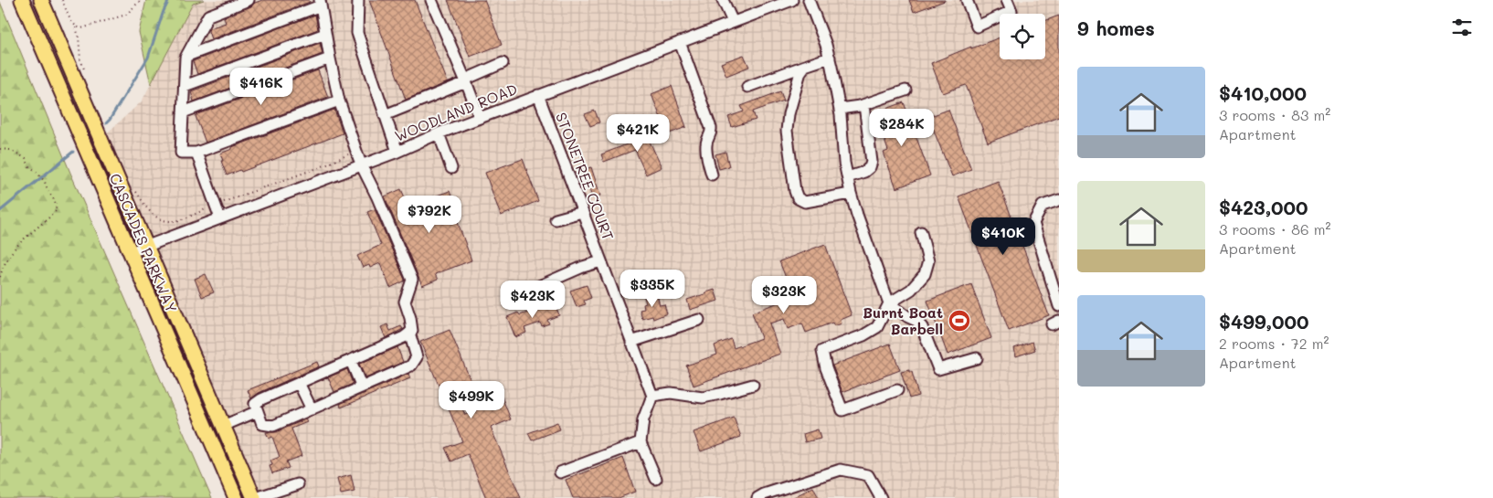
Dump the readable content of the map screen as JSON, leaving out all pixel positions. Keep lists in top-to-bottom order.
{
  "streets": {
    "main road": ["CASCADES PARKWAY"],
    "street": ["WOODLAND ROAD", "STONETREE COURT"]
  },
  "crossings": [
    ["WOODLAND ROAD", "STONETREE COURT"],
    ["WOODLAND ROAD", "CASCADES PARKWAY"]
  ],
  "places": {
    "sports": ["Burnt Boat Barbell"]
  },
  "page": {
    "heading": "9 homes",
    "list": [
      {
        "name": "$410,000",
        "note": "3 rooms · 83 m² · Apartment"
      },
      {
        "name": "$423,000",
        "note": "3 rooms · 86 m² · Apartment"
      },
      {
        "name": "$499,000",
        "note": "2 rooms · 72 m² · Apartment"
      }
    ],
    "price": [
      "$416K",
      "$284K",
      "$421K",
      "$792K",
      "$410K",
      "$335K",
      "$323K",
      "$423K",
      "$499K"
    ]
  }
}
